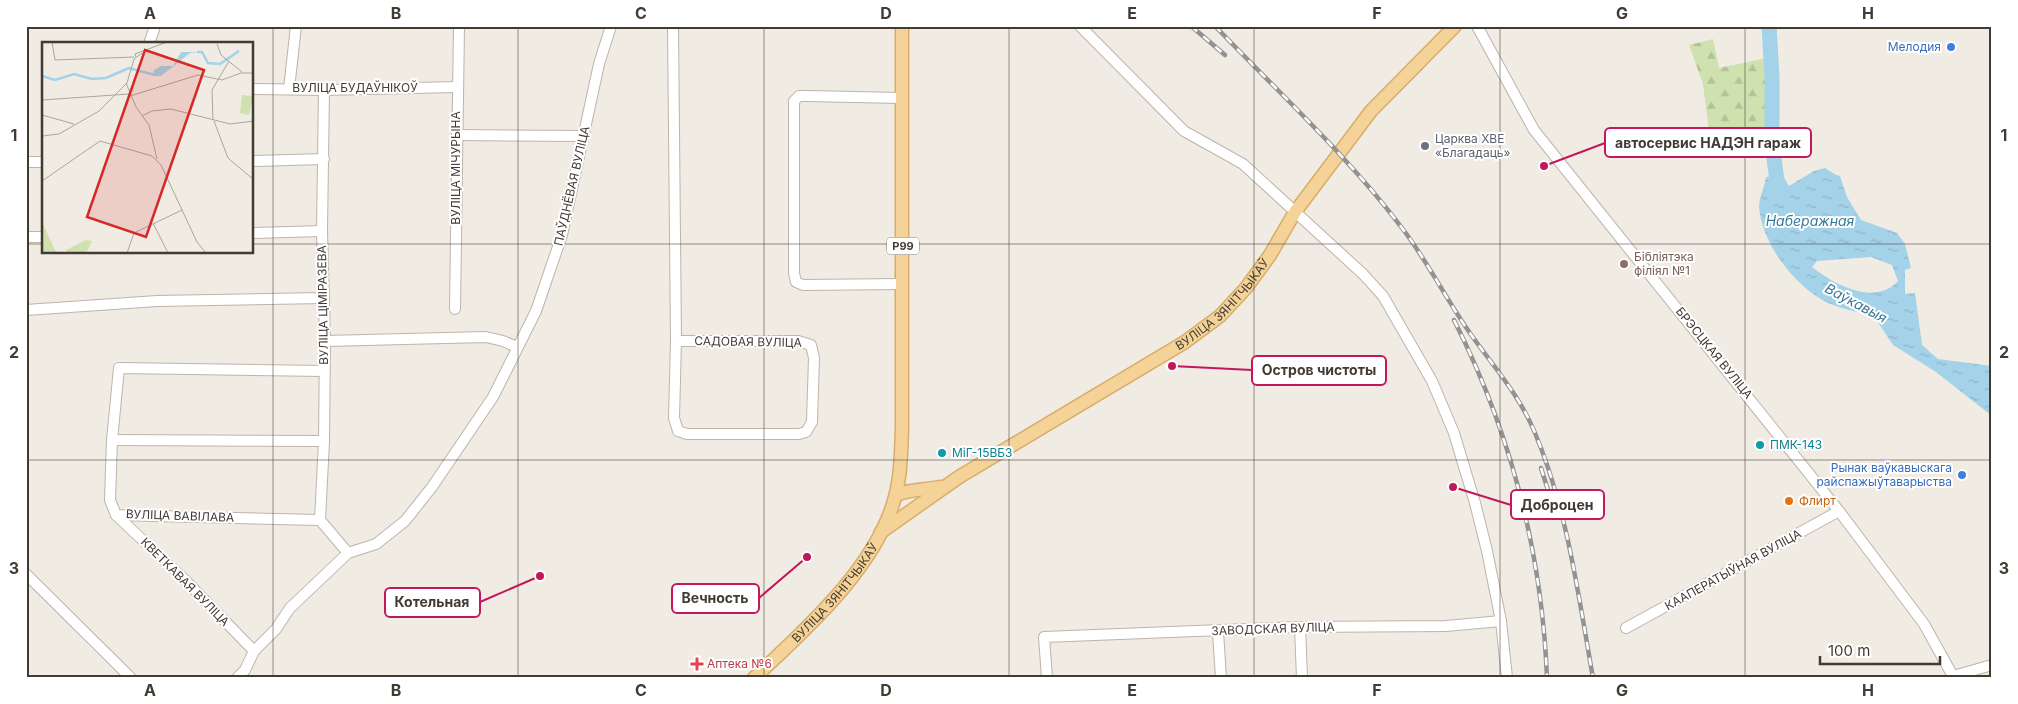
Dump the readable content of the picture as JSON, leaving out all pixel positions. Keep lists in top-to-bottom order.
{
  "streets": {
    "main road": ["Р99", "ВУЛІЦА ЗЯНІТЧЫКАЎ"],
    "street": [
      "ВУЛІЦА БУДАЎНІКОЎ",
      "ВУЛІЦА МІЧУРЫНА",
      "ПАЎДНЁВАЯ ВУЛІЦА",
      "ВУЛІЦА ЦІМІРАЗЕВА",
      "САДОВАЯ ВУЛІЦА",
      "БРЭСЦКАЯ ВУЛІЦА",
      "ВУЛІЦА ВАВІЛАВА",
      "КААПЕРАТЫЎНАЯ ВУЛІЦА",
      "КВЕТКАВАЯ ВУЛІЦА",
      "ЗАВОДСКАЯ ВУЛІЦА"
    ]
  },
  "crossings": [
    ["ВУЛІЦА БУДАЎНІКОЎ", "ВУЛІЦА МІЧУРЫНА"],
    ["ВУЛІЦА БУДАЎНІКОЎ", "ВУЛІЦА ЦІМІРАЗЕВА"],
    ["Р99", "ВУЛІЦА ЗЯНІТЧЫКАЎ"],
    ["ВУЛІЦА ЦІМІРАЗЕВА", "ВУЛІЦА ВАВІЛАВА"],
    ["БРЭСЦКАЯ ВУЛІЦА", "КААПЕРАТЫЎНАЯ ВУЛІЦА"],
    ["ВУЛІЦА ВАВІЛАВА", "КВЕТКАВАЯ ВУЛІЦА"]
  ],
  "water": ["Наберажная", "Ваўкавыя"],
  "places": {
    "other": [
      "Мелодия",
      "Царква ХВЕ «Благадаць»",
      "автосервис НАДЭН гараж",
      "Бібліятэка філіял №1",
      "Остров чистоты",
      "ПМК-143",
      "МіГ-15ВБЗ",
      "Рынак ваўкавыскага райспажыўтаварыства",
      "Доброцен",
      "Флирт",
      "Вечность",
      "Котельная"
    ],
    "health": ["Аптека №6"]
  },
  "scale_bar": "100 m",
  "grid": {
    "columns": [
      "A",
      "B",
      "C",
      "D",
      "E",
      "F",
      "G",
      "H"
    ],
    "rows": ["1", "2", "3"]
  }
}
